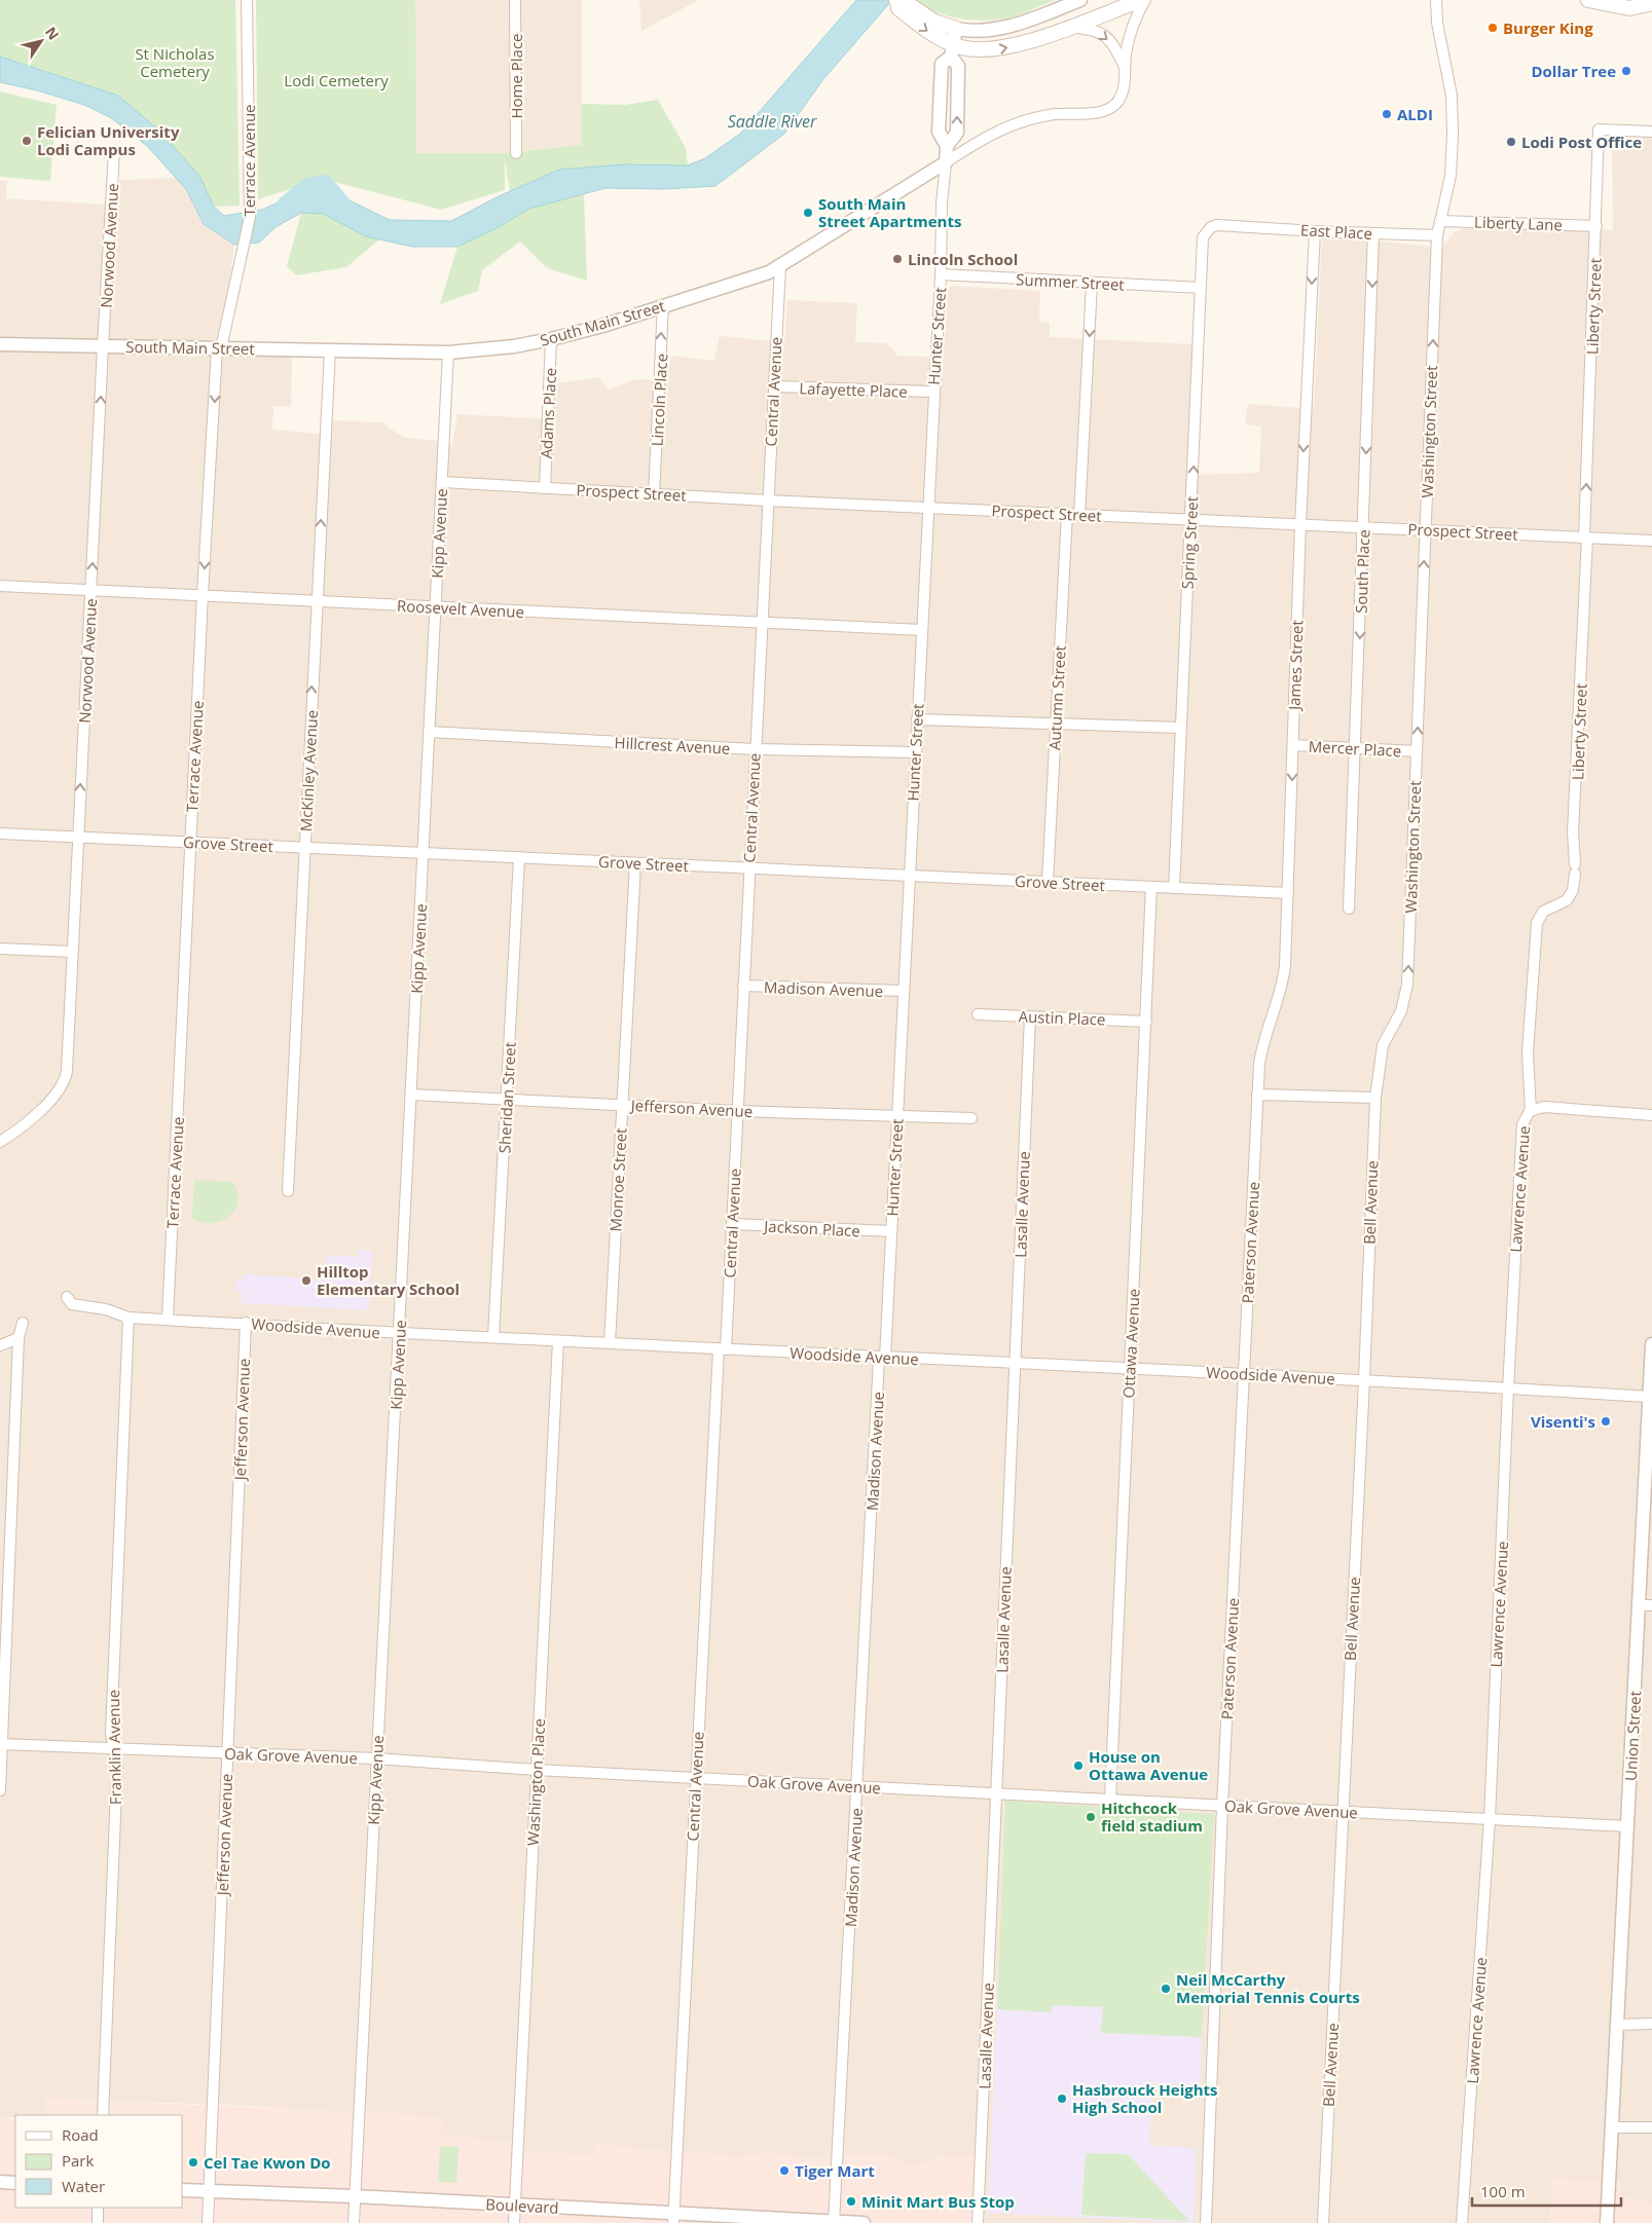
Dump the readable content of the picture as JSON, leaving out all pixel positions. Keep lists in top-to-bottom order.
{
  "streets": {
    "street": [
      "Home Place",
      "Terrace Avenue",
      "Liberty Lane",
      "East Place",
      "Norwood Avenue",
      "Summer Street",
      "Liberty Street",
      "South Main Street",
      "Hunter Street",
      "Lafayette Place",
      "Central Avenue",
      "Lincoln Place",
      "Adams Place",
      "Washington Street",
      "Prospect Street",
      "Kipp Avenue",
      "Spring Street",
      "South Place",
      "Roosevelt Avenue",
      "James Street",
      "Autumn Street",
      "Hillcrest Avenue",
      "Mercer Place",
      "McKinley Avenue",
      "Grove Street",
      "Madison Avenue",
      "Austin Place",
      "Sheridan Street",
      "Jefferson Avenue",
      "Monroe Street",
      "Lawrence Avenue",
      "Bell Avenue",
      "Lasalle Avenue",
      "Jackson Place",
      "Paterson Avenue",
      "Woodside Avenue",
      "Ottawa Avenue",
      "Union Street",
      "Franklin Avenue",
      "Oak Grove Avenue",
      "Washington Place",
      "Boulevard"
    ]
  },
  "crossings": [
    ["Terrace Avenue", "South Main Street"],
    ["Terrace Avenue", "Roosevelt Avenue"],
    ["Terrace Avenue", "Grove Street"],
    ["Terrace Avenue", "Woodside Avenue"],
    ["Liberty Lane", "Liberty Street"],
    ["Liberty Lane", "Washington Street"],
    ["East Place", "Washington Street"],
    ["East Place", "Spring Street"],
    ["East Place", "South Place"],
    ["East Place", "James Street"],
    ["Norwood Avenue", "South Main Street"],
    ["Norwood Avenue", "Roosevelt Avenue"],
    ["Norwood Avenue", "Grove Street"],
    ["Summer Street", "Hunter Street"],
    ["Summer Street", "Spring Street"],
    ["Liberty Street", "Prospect Street"],
    ["Liberty Street", "Lawrence Avenue"],
    ["South Main Street", "Hunter Street"],
    ["South Main Street", "Central Avenue"],
    ["South Main Street", "Lincoln Place"],
    ["South Main Street", "Adams Place"],
    ["South Main Street", "Kipp Avenue"],
    ["South Main Street", "McKinley Avenue"],
    ["Hunter Street", "Lafayette Place"],
    ["Hunter Street", "Prospect Street"],
    ["Hunter Street", "Roosevelt Avenue"],
    ["Hunter Street", "Hillcrest Avenue"],
    ["Hunter Street", "Grove Street"],
    ["Hunter Street", "Madison Avenue"],
    ["Hunter Street", "Jefferson Avenue"],
    ["Hunter Street", "Jackson Place"],
    ["Hunter Street", "Woodside Avenue"],
    ["Lafayette Place", "Central Avenue"],
    ["Central Avenue", "Prospect Street"],
    ["Central Avenue", "Roosevelt Avenue"],
    ["Central Avenue", "Hillcrest Avenue"],
    ["Central Avenue", "Grove Street"],
    ["Central Avenue", "Madison Avenue"],
    ["Central Avenue", "Jefferson Avenue"],
    ["Central Avenue", "Jackson Place"],
    ["Central Avenue", "Woodside Avenue"],
    ["Central Avenue", "Oak Grove Avenue"],
    ["Central Avenue", "Boulevard"],
    ["Lincoln Place", "Prospect Street"],
    ["Adams Place", "Prospect Street"],
    ["Washington Street", "Prospect Street"],
    ["Washington Street", "Mercer Place"],
    ["Washington Street", "Bell Avenue"],
    ["Prospect Street", "Kipp Avenue"],
    ["Prospect Street", "Spring Street"],
    ["Prospect Street", "South Place"],
    ["Prospect Street", "James Street"],
    ["Prospect Street", "Autumn Street"],
    ["Kipp Avenue", "Roosevelt Avenue"],
    ["Kipp Avenue", "Hillcrest Avenue"],
    ["Kipp Avenue", "Grove Street"],
    ["Kipp Avenue", "Jefferson Avenue"],
    ["Kipp Avenue", "Woodside Avenue"],
    ["Kipp Avenue", "Oak Grove Avenue"],
    ["Kipp Avenue", "Boulevard"],
    ["Spring Street", "Grove Street"],
    ["South Place", "Mercer Place"],
    ["Roosevelt Avenue", "McKinley Avenue"],
    ["James Street", "Mercer Place"],
    ["James Street", "Grove Street"],
    ["James Street", "Paterson Avenue"],
    ["Autumn Street", "Grove Street"],
    ["McKinley Avenue", "Grove Street"],
    ["Grove Street", "Sheridan Street"],
    ["Grove Street", "Monroe Street"],
    ["Grove Street", "Ottawa Avenue"],
    ["Madison Avenue", "Woodside Avenue"],
    ["Madison Avenue", "Oak Grove Avenue"],
    ["Madison Avenue", "Boulevard"],
    ["Austin Place", "Lasalle Avenue"],
    ["Austin Place", "Ottawa Avenue"],
    ["Sheridan Street", "Jefferson Avenue"],
    ["Sheridan Street", "Woodside Avenue"],
    ["Jefferson Avenue", "Monroe Street"],
    ["Jefferson Avenue", "Woodside Avenue"],
    ["Jefferson Avenue", "Oak Grove Avenue"],
    ["Jefferson Avenue", "Boulevard"],
    ["Monroe Street", "Woodside Avenue"],
    ["Lawrence Avenue", "Woodside Avenue"],
    ["Lawrence Avenue", "Oak Grove Avenue"],
    ["Bell Avenue", "Woodside Avenue"],
    ["Bell Avenue", "Oak Grove Avenue"],
    ["Lasalle Avenue", "Woodside Avenue"],
    ["Lasalle Avenue", "Oak Grove Avenue"],
    ["Paterson Avenue", "Woodside Avenue"],
    ["Paterson Avenue", "Oak Grove Avenue"],
    ["Woodside Avenue", "Ottawa Avenue"],
    ["Woodside Avenue", "Union Street"],
    ["Woodside Avenue", "Franklin Avenue"],
    ["Woodside Avenue", "Washington Place"],
    ["Ottawa Avenue", "Oak Grove Avenue"],
    ["Union Street", "Oak Grove Avenue"],
    ["Franklin Avenue", "Oak Grove Avenue"],
    ["Oak Grove Avenue", "Washington Place"],
    ["Washington Place", "Boulevard"]
  ],
  "one_way": [
    "Norwood Avenue",
    "Lincoln Place",
    "Washington Street",
    "South Place",
    "James Street",
    "McKinley Avenue"
  ],
  "water": ["Saddle River"],
  "parks": ["St Nicholas Cemetery", "Lodi Cemetery"],
  "places": [
    "Burger King",
    "Dollar Tree",
    "ALDI",
    "Felician University Lodi Campus",
    "Lodi Post Office",
    "South Main Street Apartments",
    "Lincoln School",
    "Hilltop Elementary School",
    "Visenti's",
    "House on Ottawa Avenue",
    "Hitchcock field stadium",
    "Neil McCarthy Memorial Tennis Courts",
    "Hasbrouck Heights High School",
    "Cel Tae Kwon Do",
    "Tiger Mart",
    "Minit Mart Bus Stop"
  ],
  "legend": ["Road", "Park", "Water"],
  "scale_bar": "100 m",
  "north": "top right"
}
